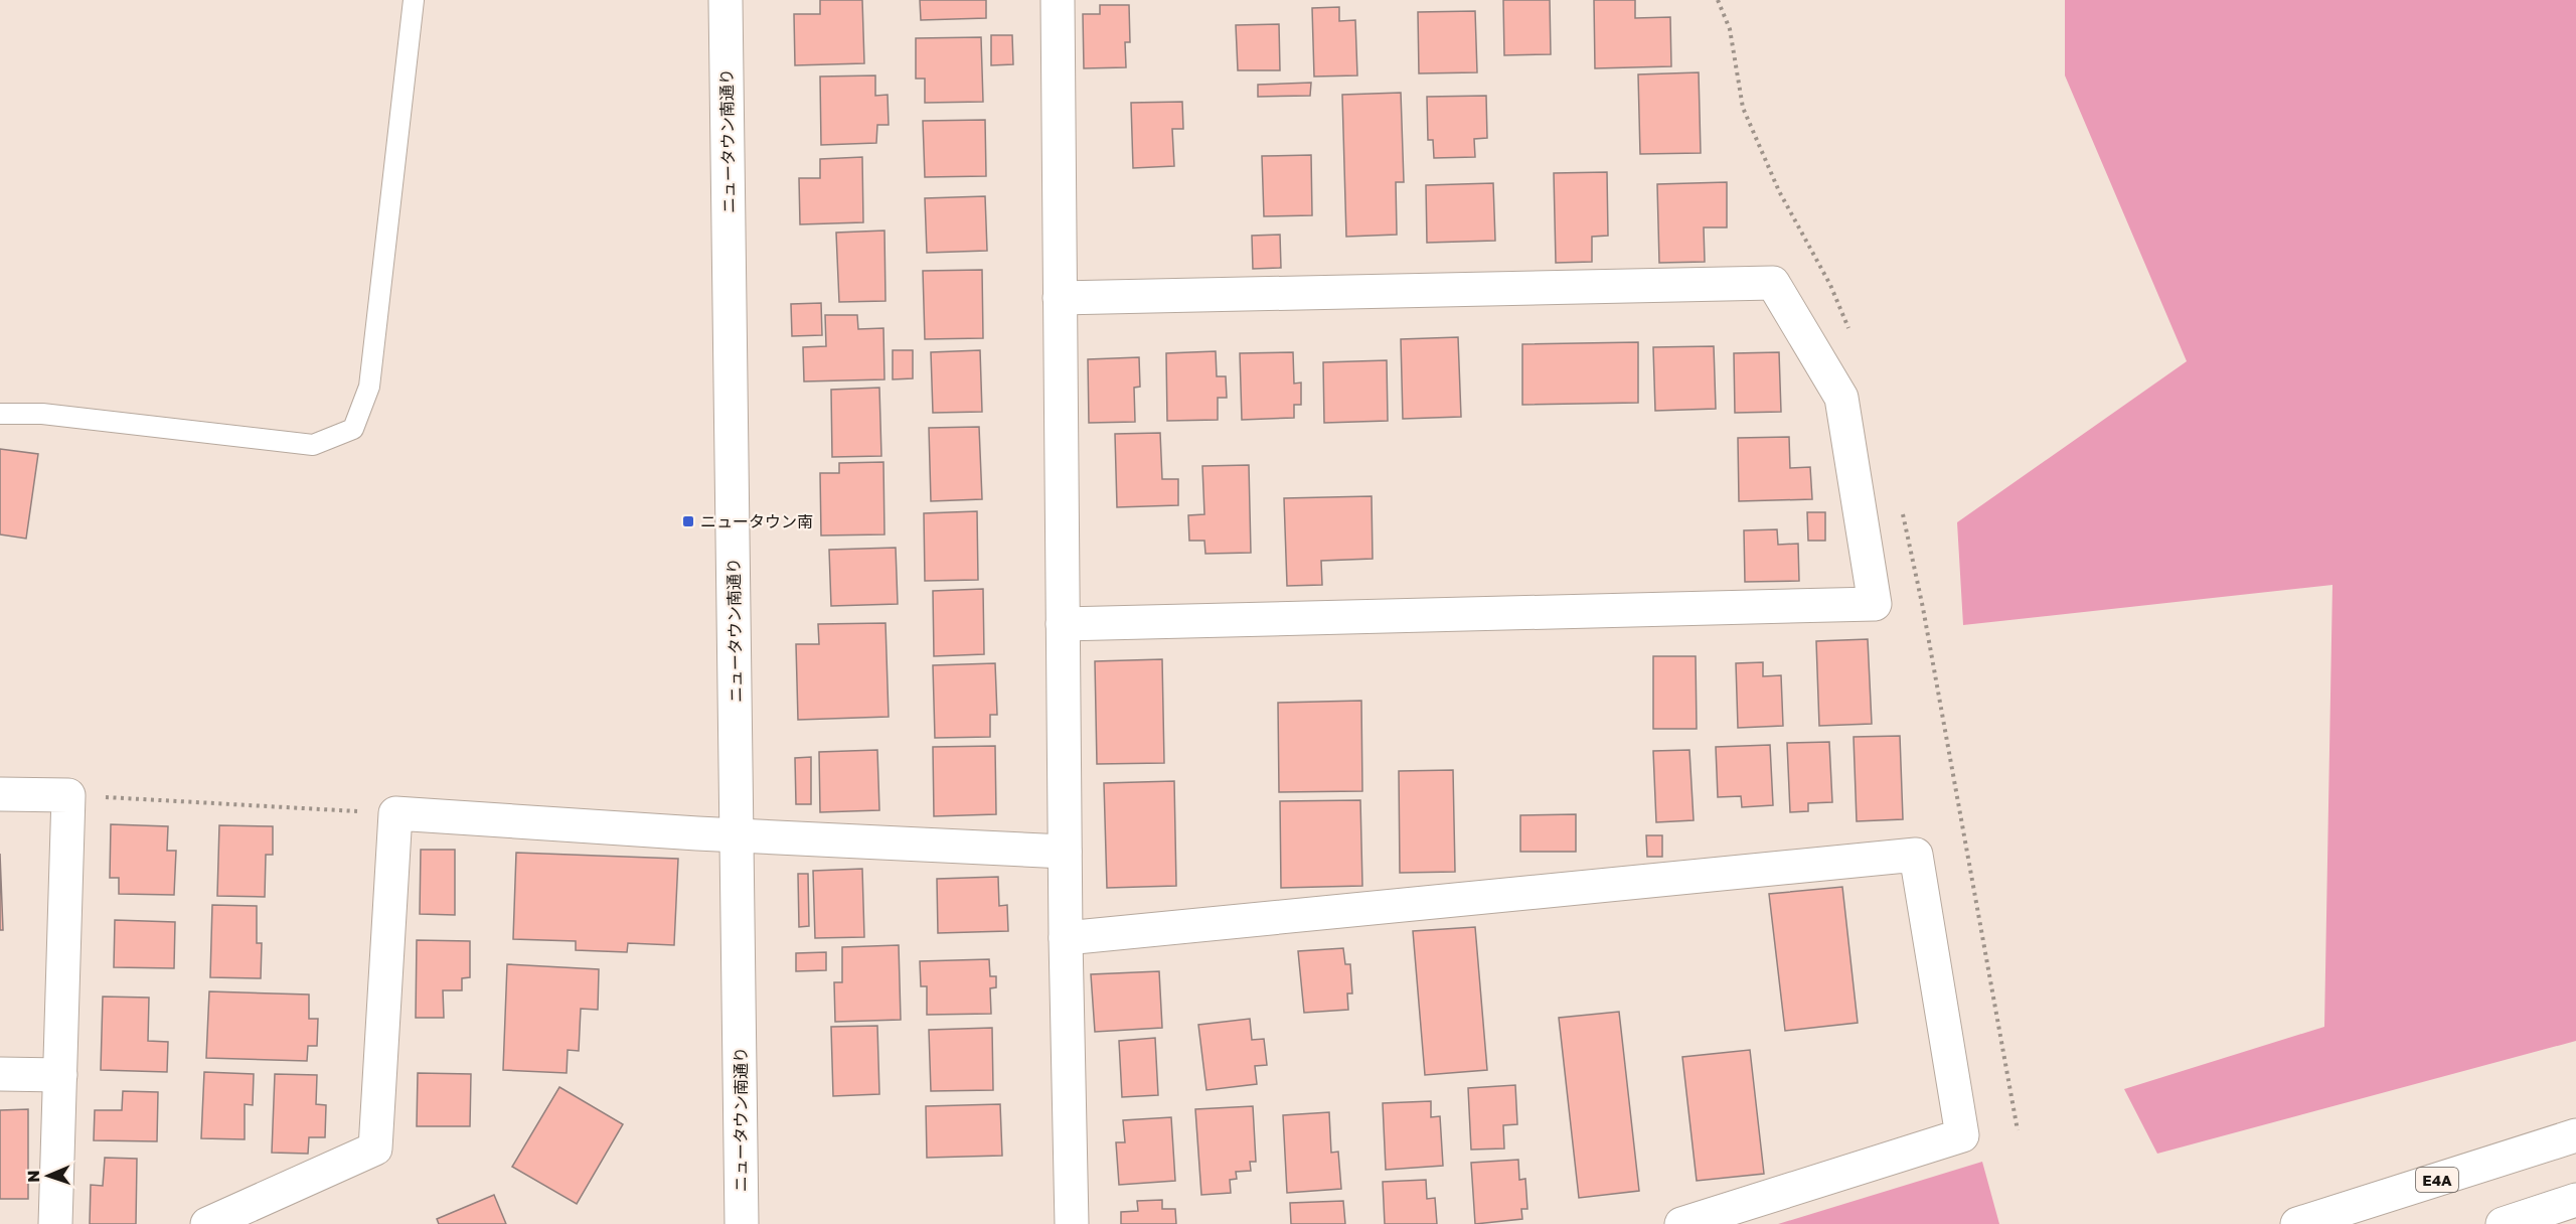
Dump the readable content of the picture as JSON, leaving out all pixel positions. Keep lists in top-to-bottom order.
{
  "streets": {
    "main road": ["ニュータウン南通り", "E4A"]
  },
  "places": {
    "transit": ["ニュータウン南"]
  },
  "north": "left"
}
